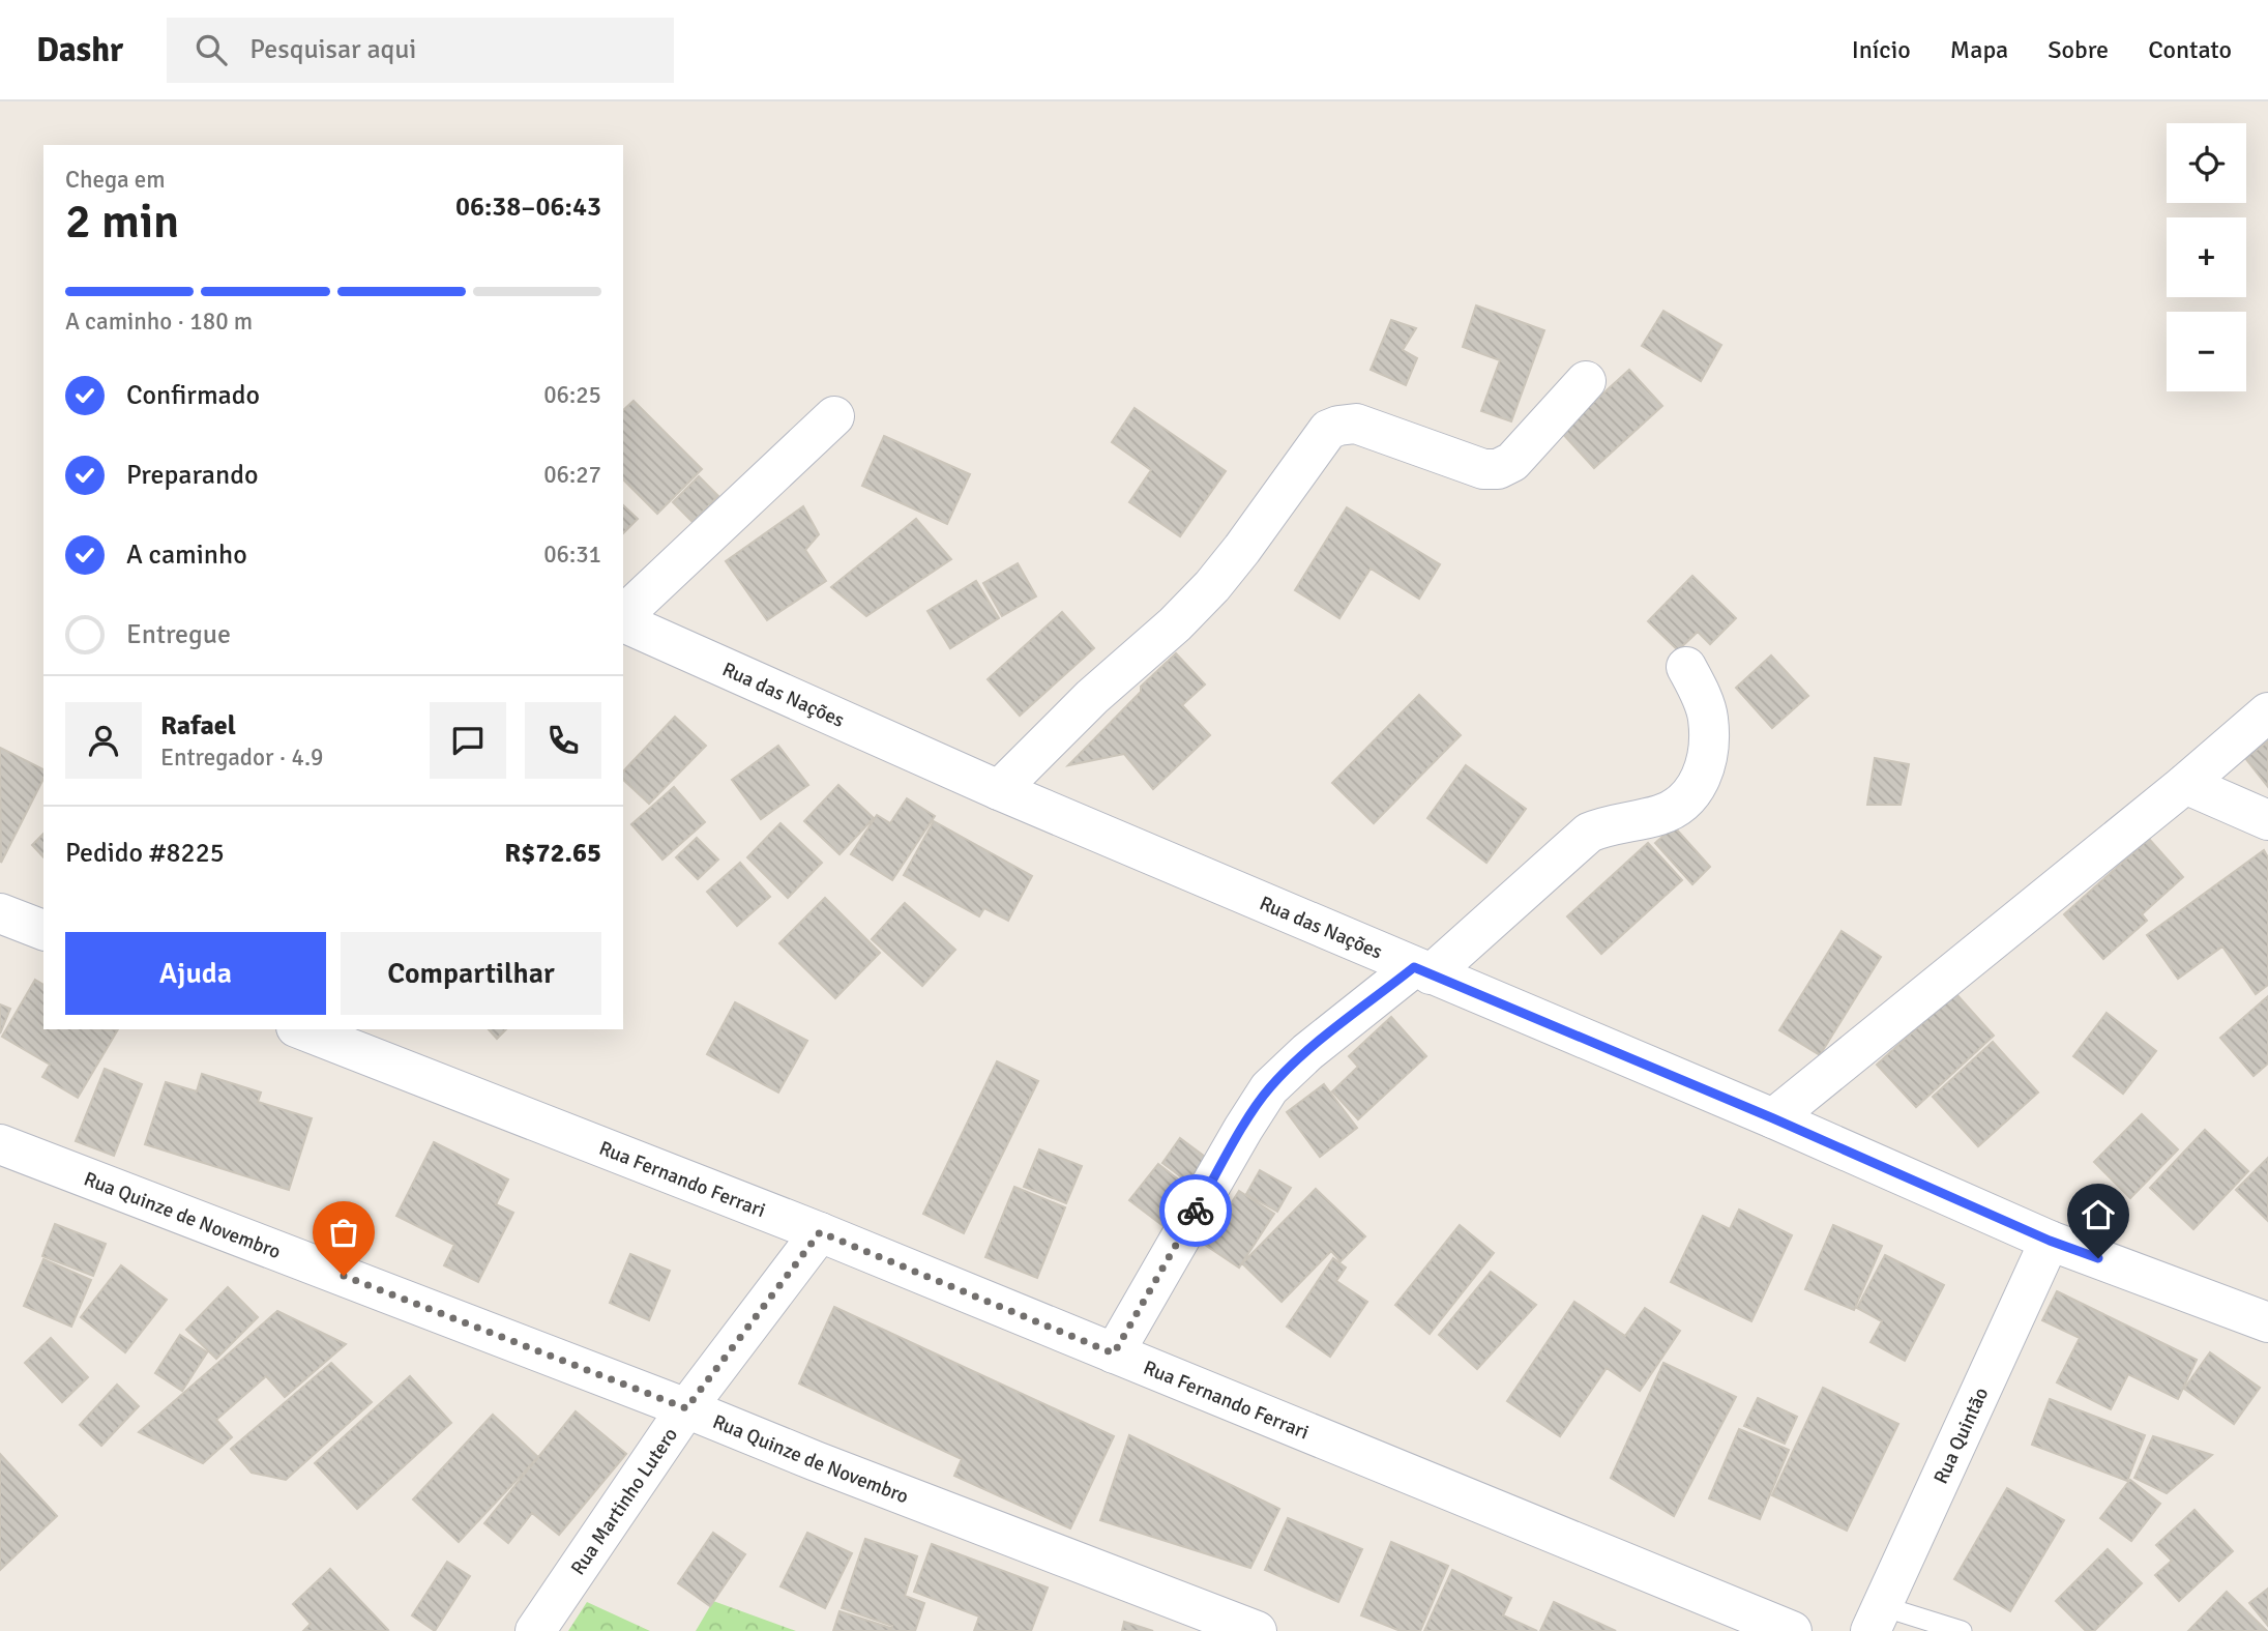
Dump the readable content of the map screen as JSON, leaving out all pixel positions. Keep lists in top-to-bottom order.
{
  "streets": {
    "street": [
      "Rua das Nações",
      "Rua Fernando Ferrari",
      "Rua Quinze de Novembro",
      "Rua Quintão",
      "Rua Martinho Lutero"
    ]
  },
  "crossings": [
    ["Rua das Nações", "Rua Quintão"],
    ["Rua Fernando Ferrari", "Rua Martinho Lutero"],
    ["Rua Quinze de Novembro", "Rua Martinho Lutero"]
  ],
  "page": {
    "header": "Dashr",
    "search": "Pesquisar aqui",
    "nav": [
      "Início",
      "Mapa",
      "Sobre",
      "Contato"
    ],
    "map_buttons": ["+", "−"],
    "heading": ["2 min", "Chega em", "06:38–06:43"],
    "panel": [
      "Rafael",
      "Entregador · 4.9",
      "Pedido #8225",
      "R$72.65"
    ],
    "bar": "A caminho · 180 m",
    "list": [
      ["Confirmado", "06:25"],
      ["Preparando", "06:27"],
      ["A caminho", "06:31"],
      "Entregue"
    ],
    "buttons": ["Ajuda", "Compartilhar"]
  }
}
